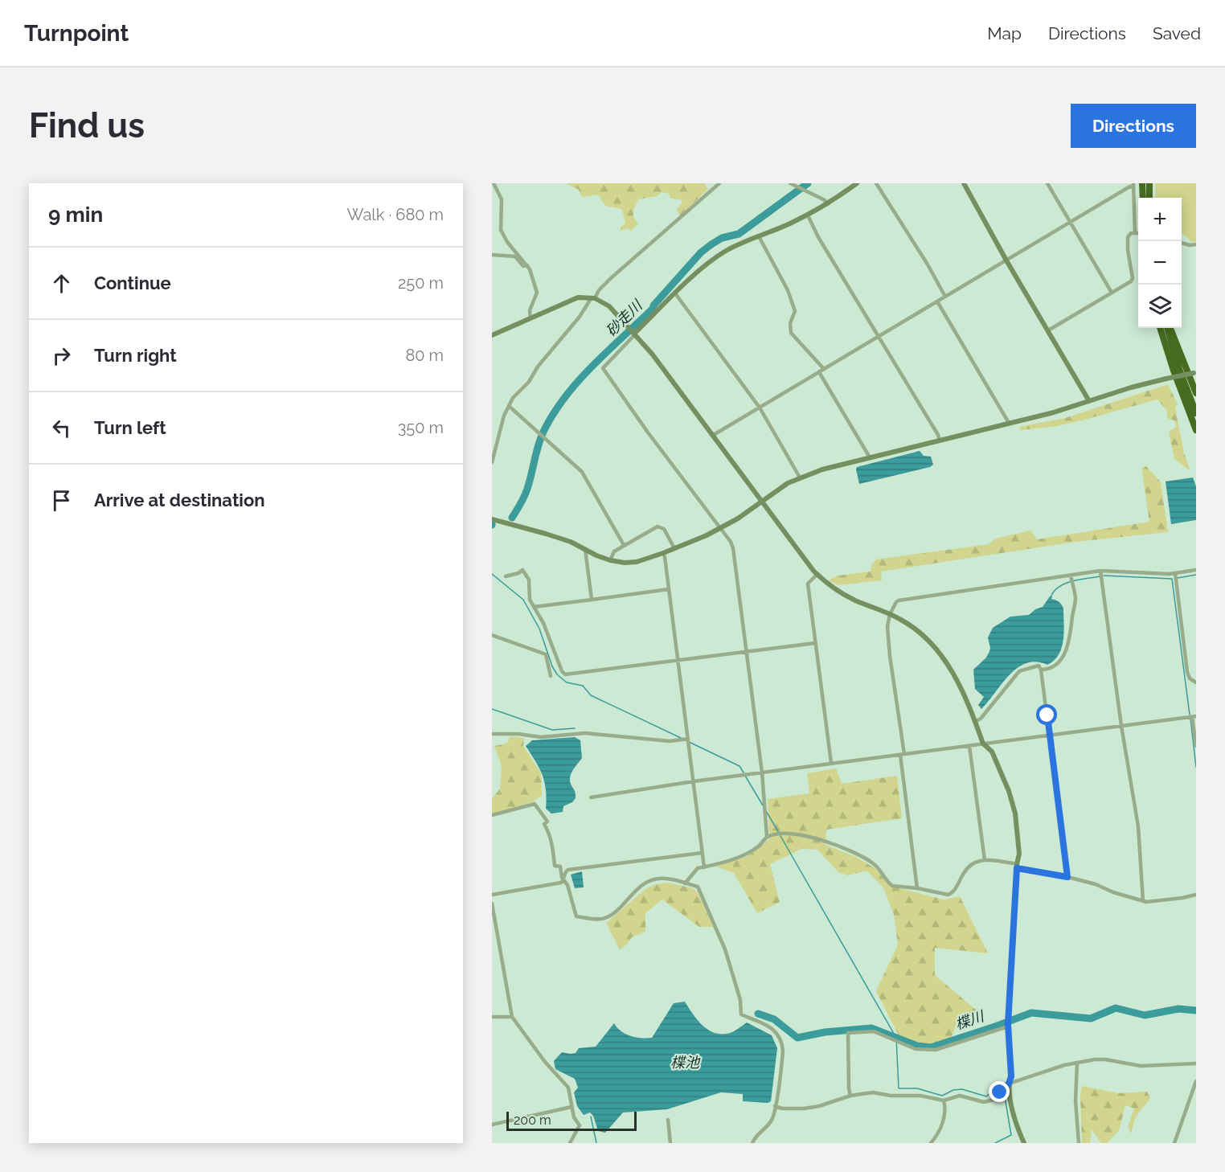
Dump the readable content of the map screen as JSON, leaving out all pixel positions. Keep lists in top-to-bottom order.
{
  "water": ["砂走川", "楪川", "楪池"],
  "scale_bar": "200 m",
  "page": {
    "header": "Turnpoint",
    "nav": ["Map", "Directions", "Saved"],
    "buttons": "Directions",
    "title": "Find us",
    "heading": ["9 min", "Walk · 680 m"],
    "map_buttons": ["+", "−"],
    "list": [
      ["Continue", "250 m"],
      ["Turn right", "80 m"],
      ["Turn left", "350 m"],
      "Arrive at destination"
    ],
    "scale": "200 m"
  }
}
